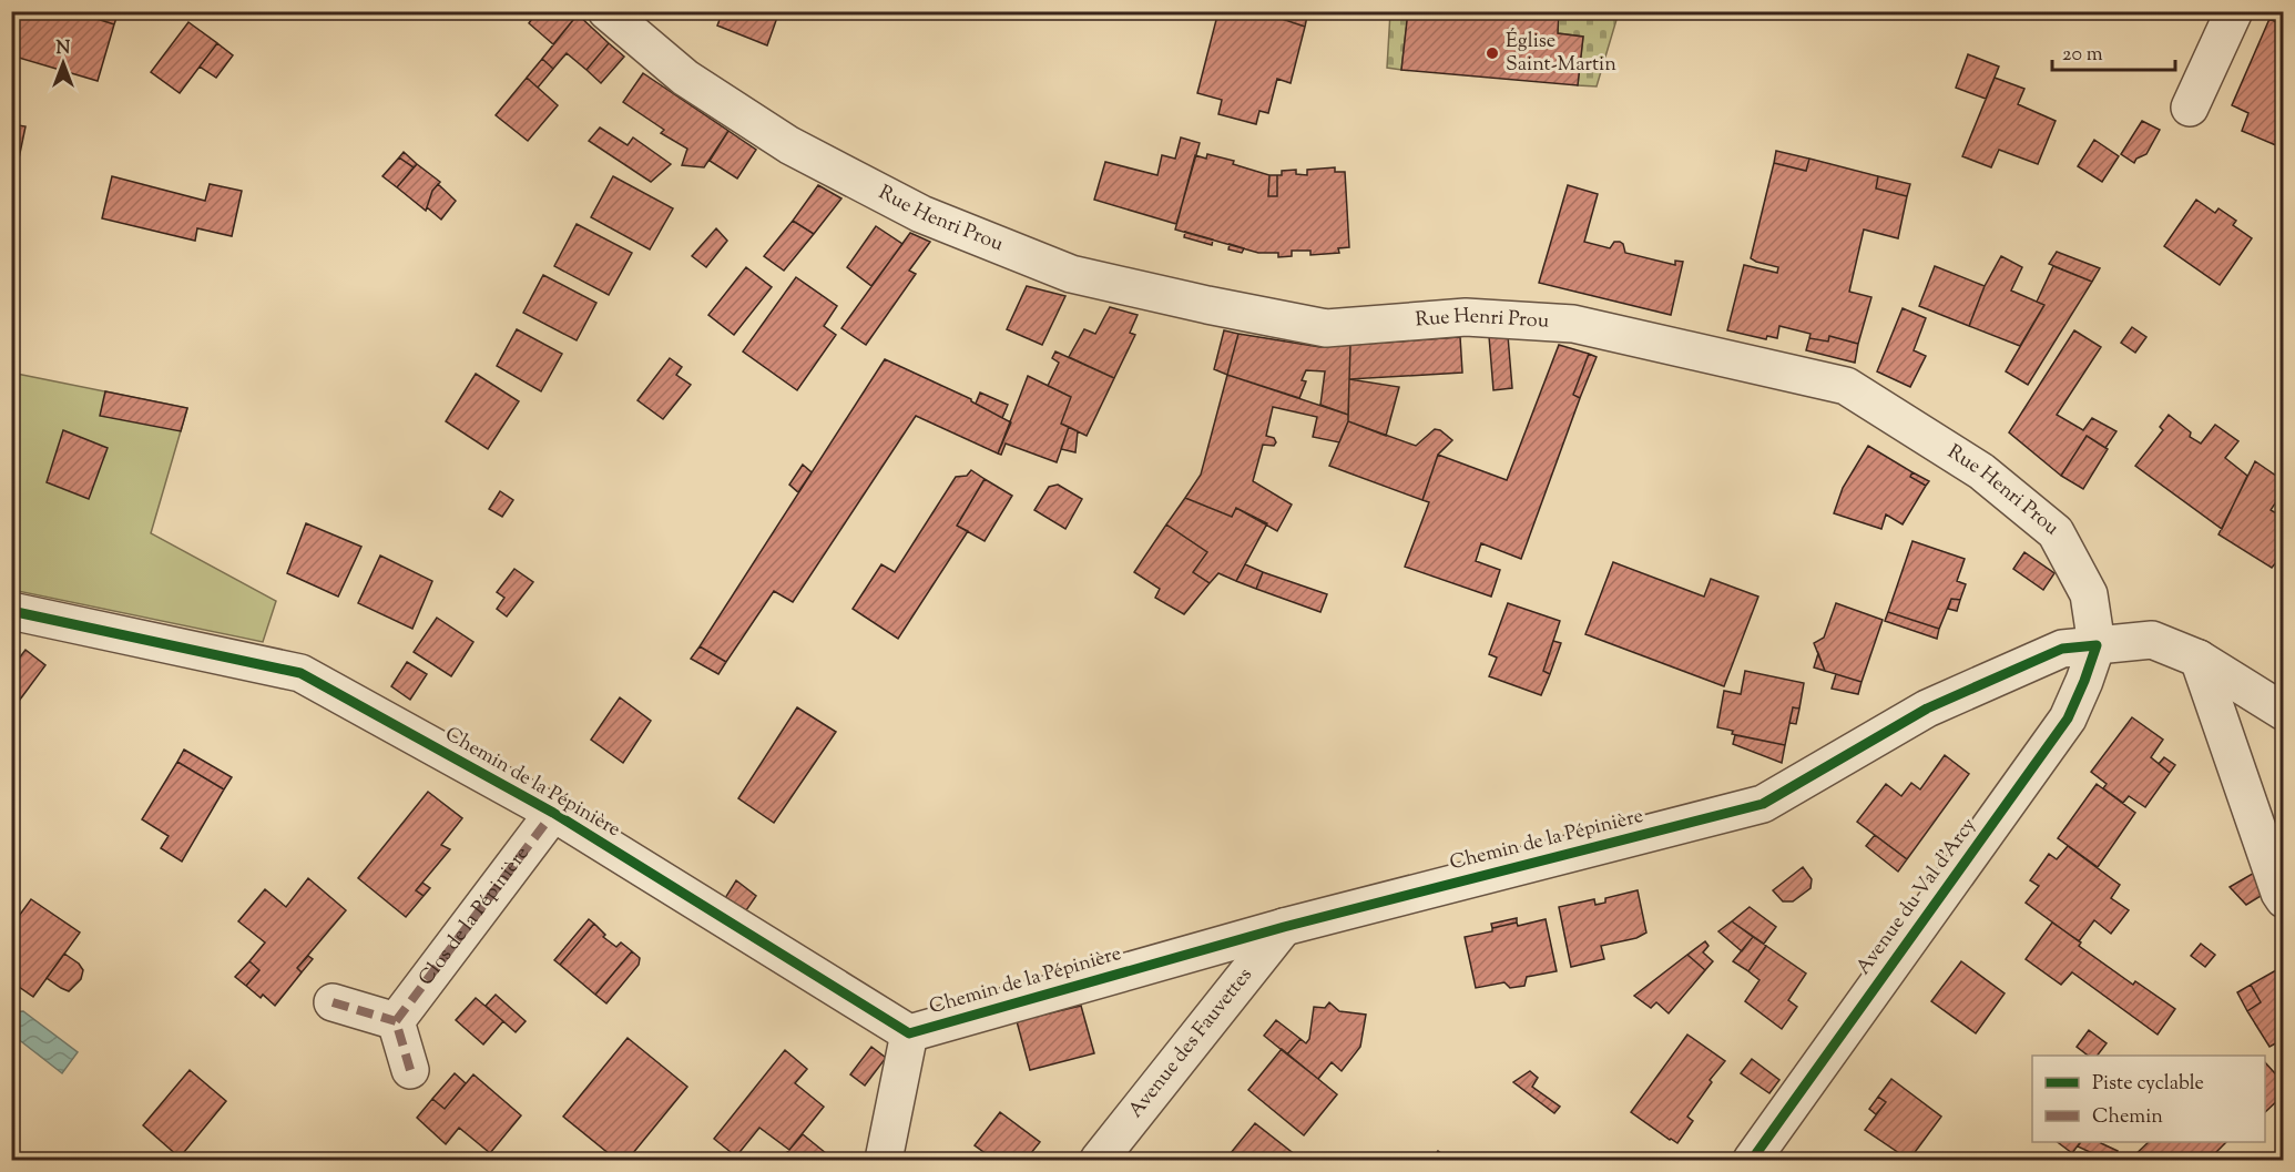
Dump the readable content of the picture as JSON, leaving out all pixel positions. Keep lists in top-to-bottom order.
{
  "streets": {
    "street": [
      "Rue Henri Prou",
      "Chemin de la Pépinière",
      "Avenue du Val d'Arcy",
      "Clos de la Pépinière",
      "Avenue des Fauvettes"
    ]
  },
  "crossings": [
    ["Rue Henri Prou", "Chemin de la Pépinière"],
    ["Rue Henri Prou", "Avenue du Val d'Arcy"],
    ["Chemin de la Pépinière", "Avenue du Val d'Arcy"],
    ["Chemin de la Pépinière", "Clos de la Pépinière"],
    ["Chemin de la Pépinière", "Avenue des Fauvettes"]
  ],
  "places": ["Église Saint-Martin"],
  "legend": ["Piste cyclable", "Chemin"],
  "scale_bar": "20 m",
  "north": "top"
}
